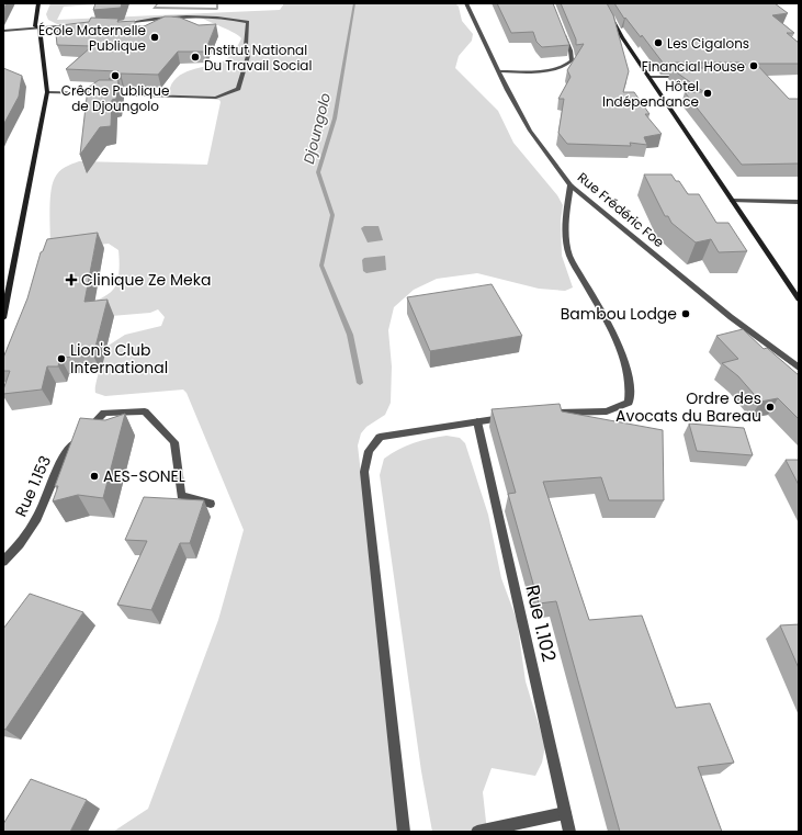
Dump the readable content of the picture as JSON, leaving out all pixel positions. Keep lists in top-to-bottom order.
{
  "streets": {
    "street": ["Rue Frédéric Foe", "Rue 1.153", "Rue 1.102"]
  },
  "water": ["Djoungolo"],
  "places": {
    "other": [
      "École Maternelle Publique",
      "Les Cigalons",
      "Institut National Du Travail Social",
      "Financial House",
      "Crêche Publique de Djoungolo",
      "Hôtel Indépendance",
      "Bambou Lodge",
      "Lion's Club International",
      "Ordre des Avocats du Bareau",
      "AES-SONEL"
    ],
    "health": ["Clinique Ze Meka"]
  }
}
